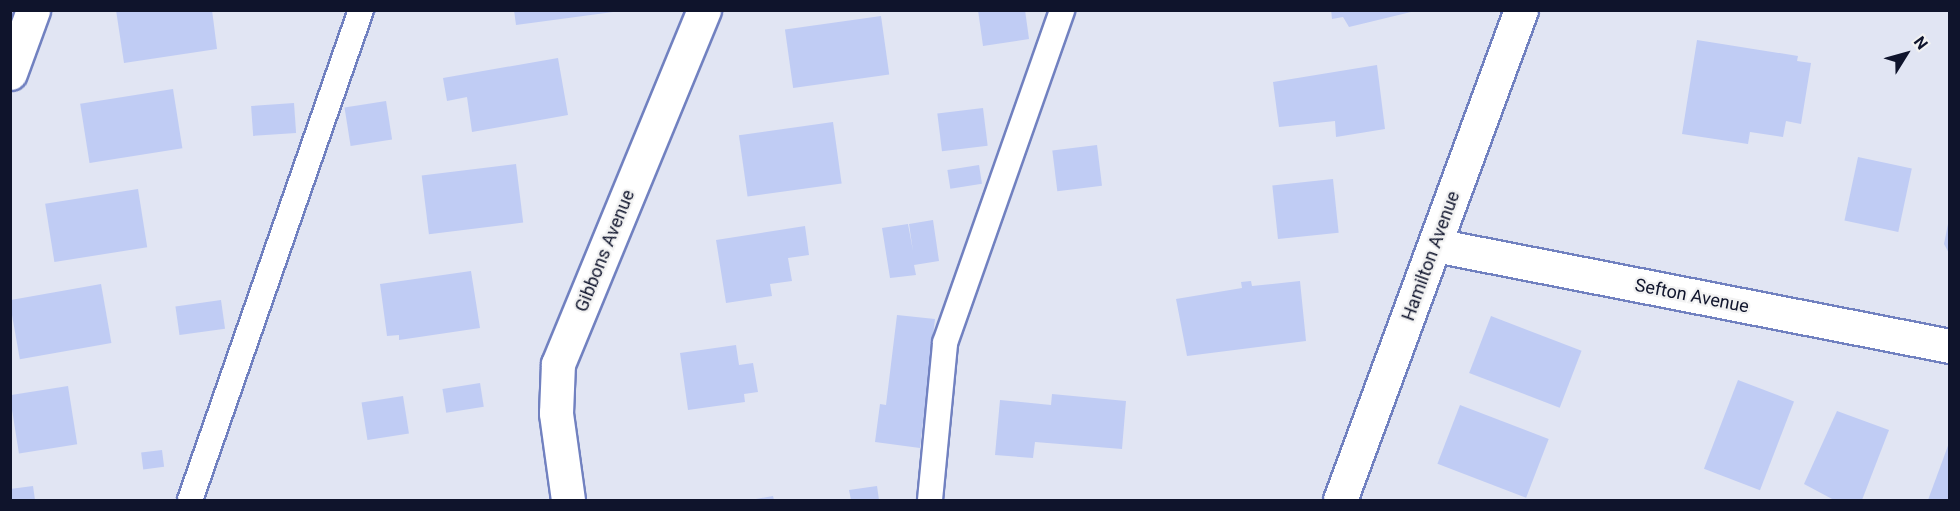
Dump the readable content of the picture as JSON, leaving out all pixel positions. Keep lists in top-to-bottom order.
{
  "streets": {
    "street": ["Gibbons Avenue", "Hamilton Avenue", "Sefton Avenue"]
  },
  "crossings": [
    ["Hamilton Avenue", "Sefton Avenue"]
  ],
  "north": "top right"
}
